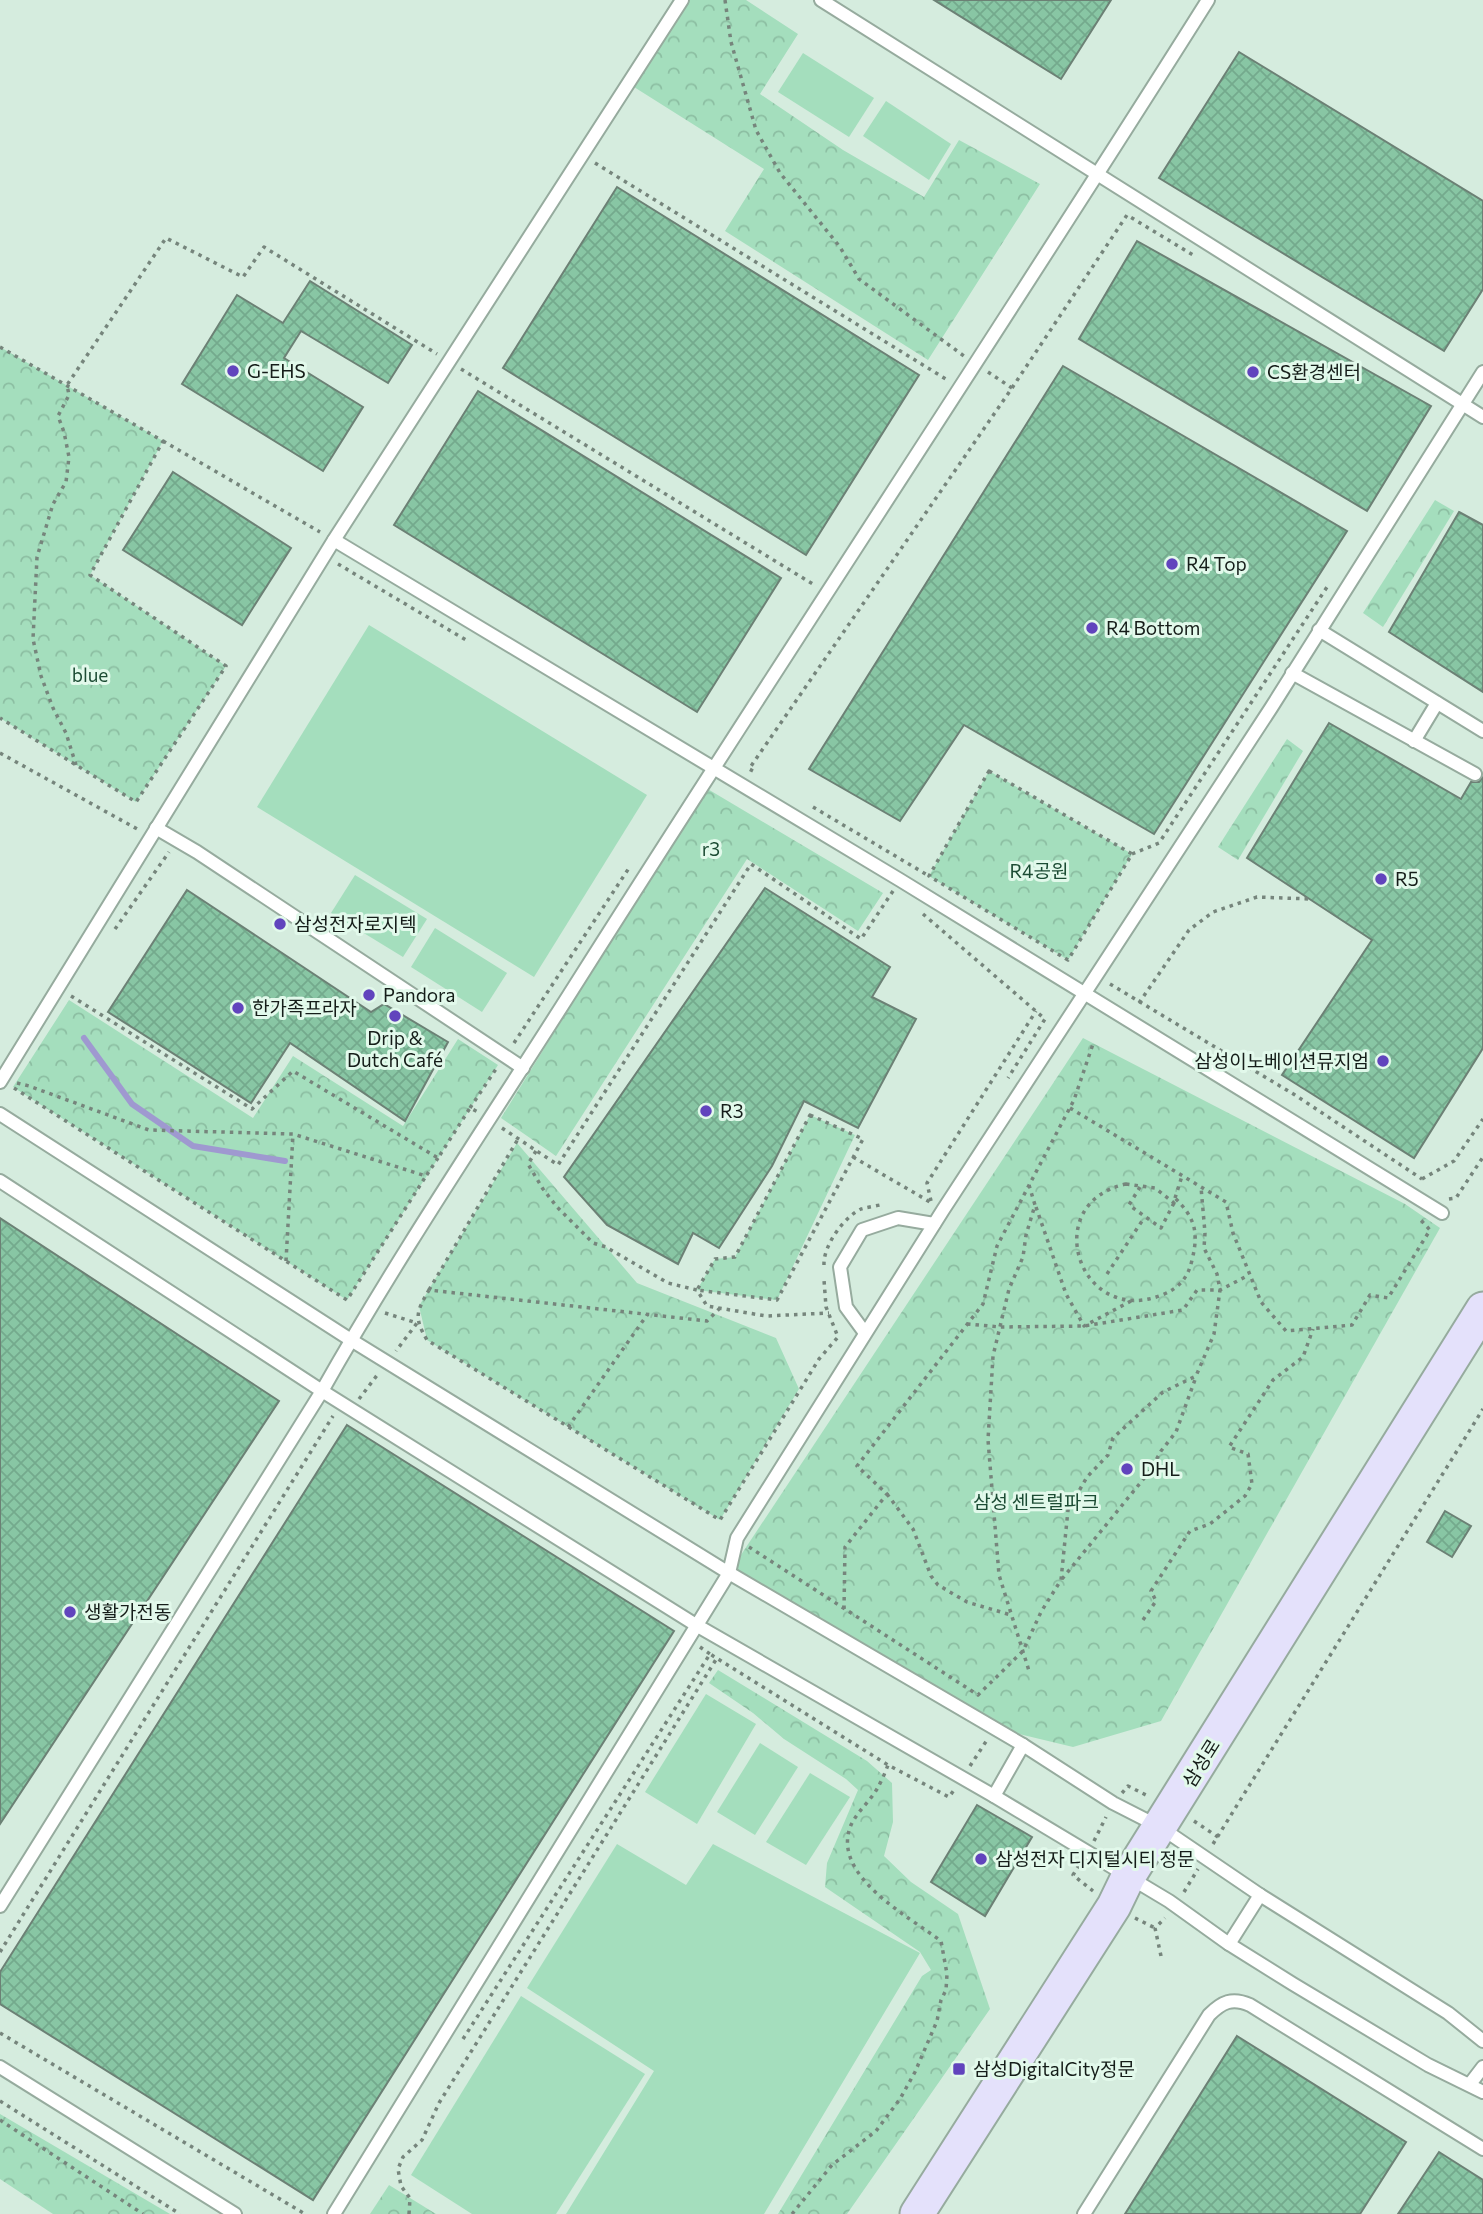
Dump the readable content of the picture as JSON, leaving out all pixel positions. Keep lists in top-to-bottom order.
{
  "streets": {
    "street": ["삼성로"]
  },
  "parks": [
    "blue",
    "r3",
    "R4공원",
    "삼성 센트럴파크"
  ],
  "places": {
    "other": [
      "G-EHS",
      "CS환경센터",
      "R4 Top",
      "R4 Bottom",
      "R5",
      "삼성전자로지텍",
      "Pandora",
      "한가족프라자",
      "Drip & Dutch Café",
      "삼성이노베이션뮤지엄",
      "R3",
      "DHL",
      "생활가전동",
      "삼성전자 디지털시티 정문"
    ],
    "transit": ["삼성DigitalCity정문"]
  }
}
